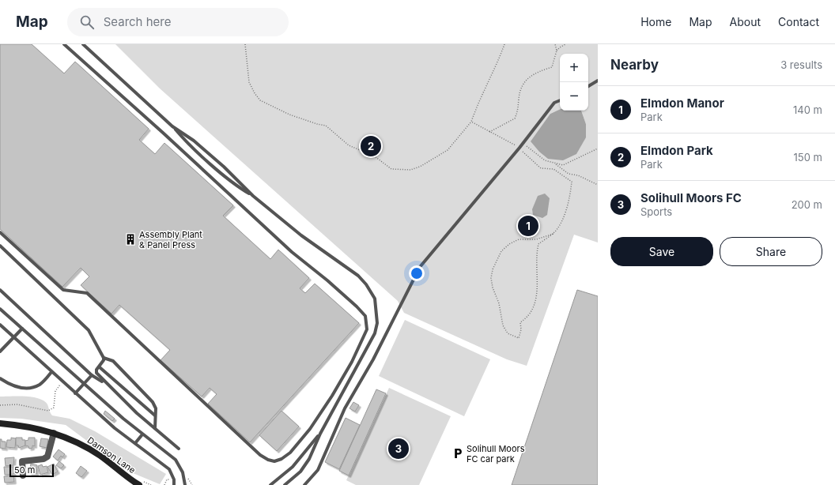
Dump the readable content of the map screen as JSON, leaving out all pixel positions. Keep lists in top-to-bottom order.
{
  "streets": {
    "street": ["Damson Lane"]
  },
  "places": {
    "building": ["Assembly Plant & Panel Press"],
    "parking": ["Solihull Moors FC car park"]
  },
  "scale_bar": "50 m",
  "page": {
    "header": "Map",
    "search": "Search here",
    "nav": [
      "Home",
      "Map",
      "About",
      "Contact"
    ],
    "heading": ["Nearby", "3 results"],
    "map_buttons": ["+", "−"],
    "list": [
      {
        "mark": "1",
        "name": "Elmdon Manor",
        "note": "Park",
        "value": "140 m"
      },
      {
        "mark": "2",
        "name": "Elmdon Park",
        "note": "Park",
        "value": "150 m"
      },
      {
        "mark": "3",
        "name": "Solihull Moors FC",
        "note": "Sports",
        "value": "200 m"
      }
    ],
    "pins": ["2", "1", "3"],
    "buttons": ["Save", "Share"],
    "scale": "50 m"
  }
}
